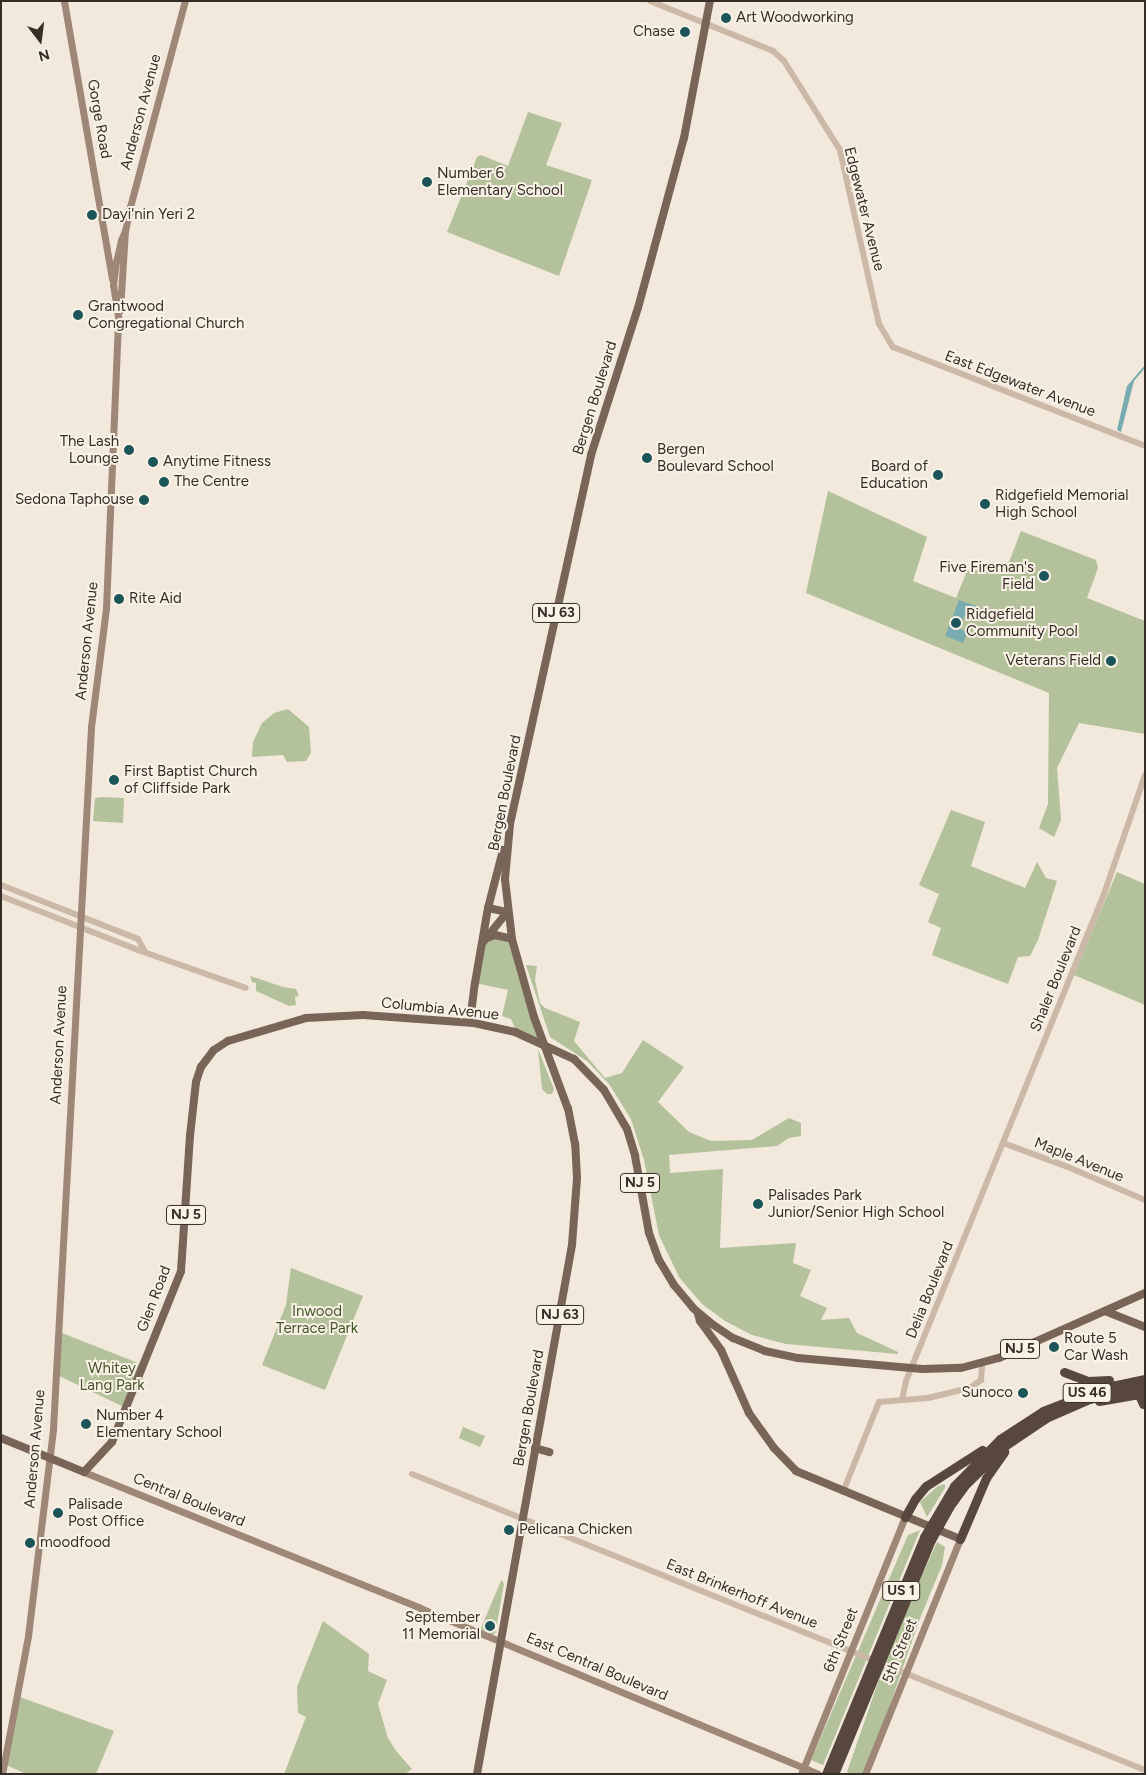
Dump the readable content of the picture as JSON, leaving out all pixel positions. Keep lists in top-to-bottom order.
{
  "streets": {
    "highway": ["US 46", "US 1"],
    "main road": [
      "Anderson Avenue",
      "Gorge Road",
      "Bergen Boulevard",
      "NJ 63",
      "Columbia Avenue",
      "NJ 5",
      "Glen Road",
      "Central Boulevard",
      "6th Street",
      "5th Street",
      "East Central Boulevard"
    ],
    "street": [
      "Edgewater Avenue",
      "East Edgewater Avenue",
      "Shaler Boulevard",
      "Maple Avenue",
      "Delia Boulevard",
      "East Brinkerhoff Avenue"
    ]
  },
  "crossings": [
    ["Anderson Avenue", "Gorge Road"],
    ["Anderson Avenue", "Central Boulevard"],
    ["Edgewater Avenue", "East Edgewater Avenue"],
    ["Edgewater Avenue", "Bergen Boulevard"],
    ["Bergen Boulevard", "East Brinkerhoff Avenue"],
    ["Bergen Boulevard", "East Central Boulevard"],
    ["Shaler Boulevard", "Maple Avenue"],
    ["Shaler Boulevard", "Delia Boulevard"],
    ["Columbia Avenue", "NJ 5"],
    ["Columbia Avenue", "Glen Road"],
    ["Glen Road", "Central Boulevard"],
    ["US 46", "US 1"],
    ["Central Boulevard", "East Central Boulevard"],
    ["East Brinkerhoff Avenue", "6th Street"],
    ["East Brinkerhoff Avenue", "5th Street"],
    ["6th Street", "East Central Boulevard"]
  ],
  "parks": ["Inwood Terrace Park", "Whitey Lang Park"],
  "places": [
    "Art Woodworking",
    "Chase",
    "Number 6 Elementary School",
    "Dayi'nin Yeri 2",
    "Grantwood Congregational Church",
    "The Lash Lounge",
    "Bergen Boulevard School",
    "Anytime Fitness",
    "Board of Education",
    "The Centre",
    "Sedona Taphouse",
    "Ridgefield Memorial High School",
    "Five Fireman's Field",
    "Rite Aid",
    "Ridgefield Community Pool",
    "Veterans Field",
    "First Baptist Church of Cliffside Park",
    "Palisades Park Junior/Senior High School",
    "Route 5 Car Wash",
    "Sunoco",
    "Number 4 Elementary School",
    "Palisade Post Office",
    "Pelicana Chicken",
    "moodfood",
    "September 11 Memorial"
  ],
  "north": "bottom"
}
